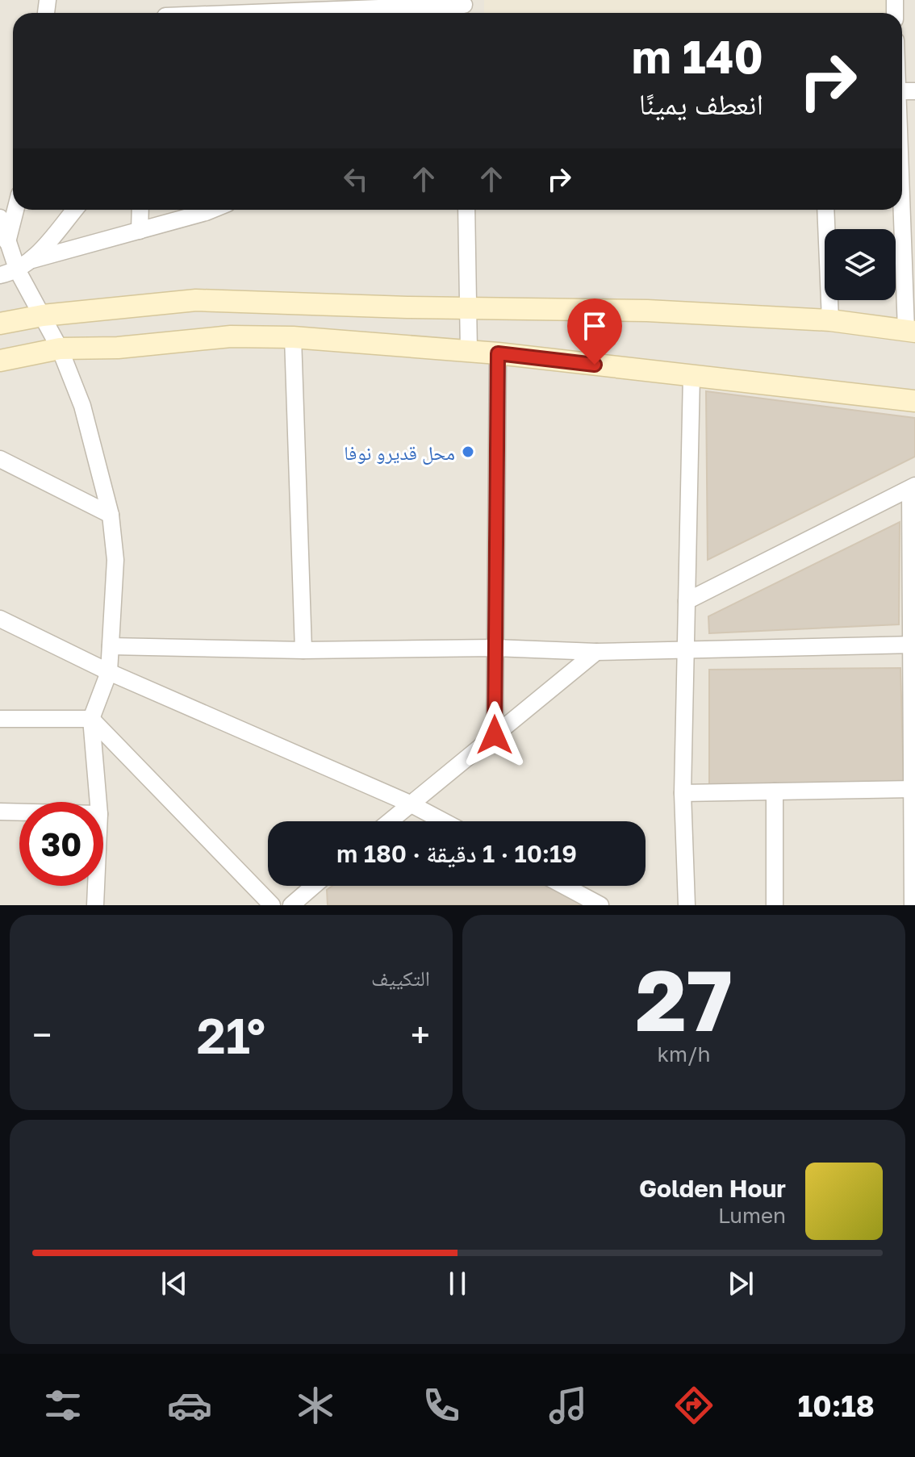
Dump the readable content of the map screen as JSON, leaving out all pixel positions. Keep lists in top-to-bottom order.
{
  "places": ["محل قديرو نوفا"],
  "page": {
    "turn": ["140 m", "انعطف يمينًا"],
    "limit": "30",
    "trip": "10:19 · 1 دقيقة · 180 m",
    "tile": [
      ["27", "km/h"],
      "التكييف"
    ],
    "heat": ["−", "21°", "+"],
    "song": ["Golden Hour", "Lumen"],
    "tabs": "10:18"
  }
}
